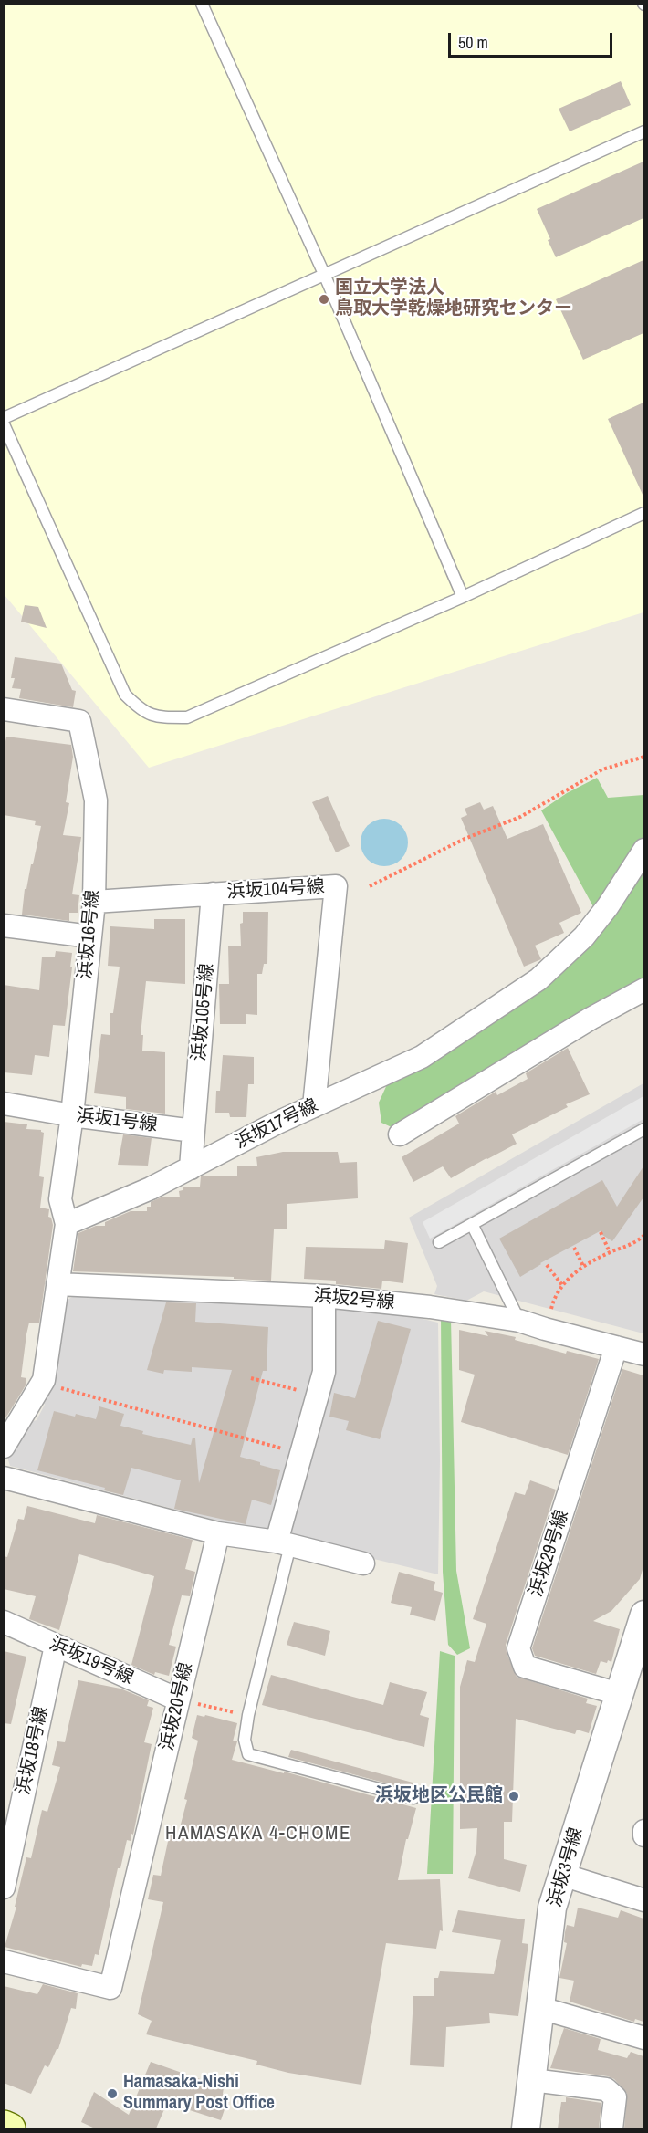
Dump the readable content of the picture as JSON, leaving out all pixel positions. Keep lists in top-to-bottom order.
{
  "streets": {
    "street": [
      "浜坂104号線",
      "浜坂16号線",
      "浜坂105号線",
      "浜坂1号線",
      "浜坂17号線",
      "浜坂2号線",
      "浜坂29号線",
      "浜坂19号線",
      "浜坂20号線",
      "浜坂18号線",
      "浜坂3号線"
    ]
  },
  "crossings": [
    ["浜坂104号線", "浜坂16号線"],
    ["浜坂104号線", "浜坂105号線"],
    ["浜坂104号線", "浜坂17号線"],
    ["浜坂16号線", "浜坂1号線"],
    ["浜坂16号線", "浜坂17号線"],
    ["浜坂105号線", "浜坂1号線"],
    ["浜坂2号線", "浜坂29号線"],
    ["浜坂29号線", "浜坂3号線"],
    ["浜坂19号線", "浜坂20号線"],
    ["浜坂19号線", "浜坂18号線"]
  ],
  "districts": ["HAMASAKA 4-CHOME"],
  "places": ["国立大学法人 鳥取大学乾燥地研究センター", "浜坂地区公民館", "Hamasaka-Nishi Summary Post Office"],
  "scale_bar": "50 m"
}
